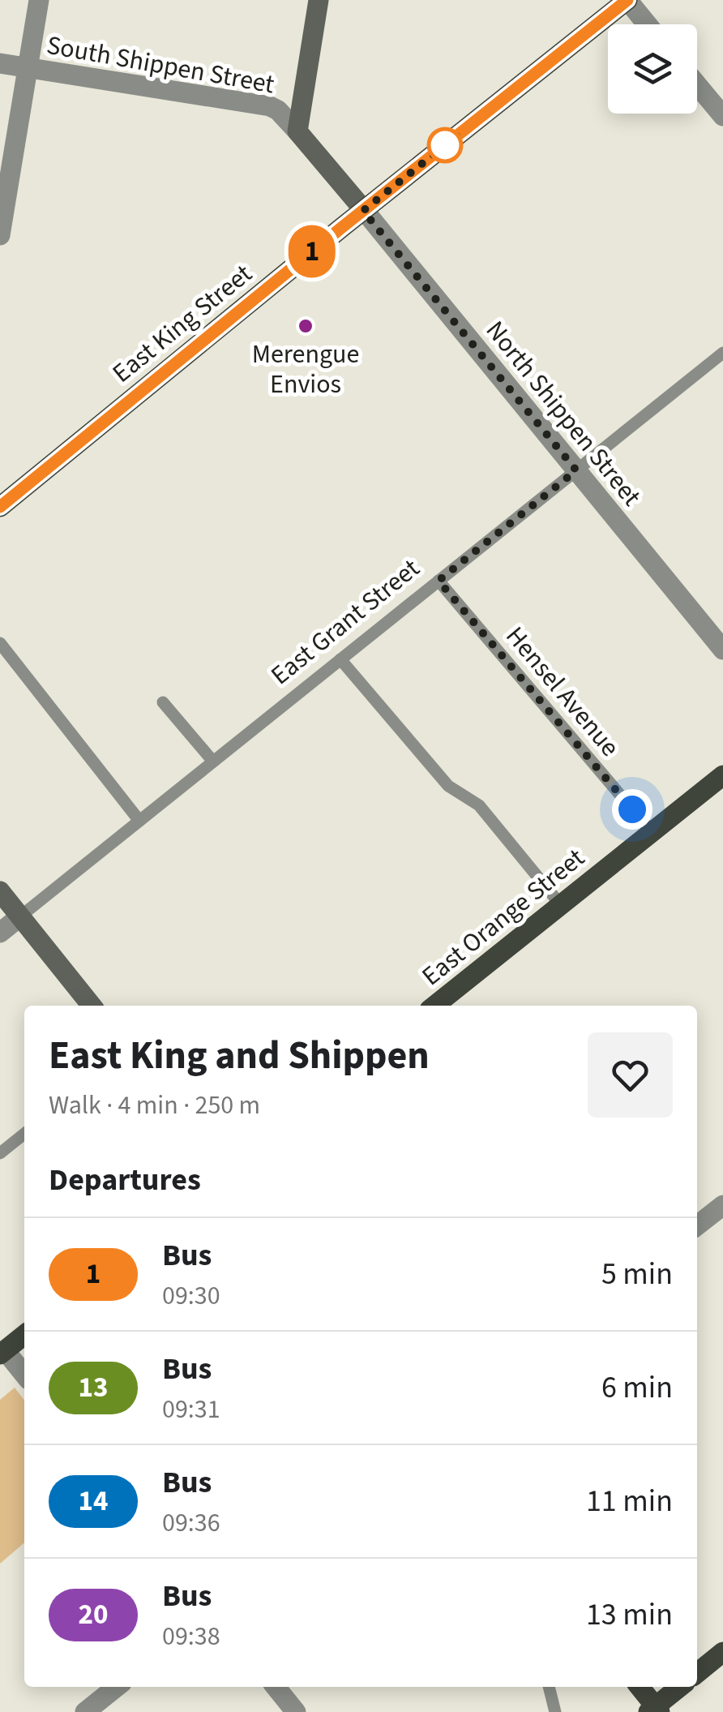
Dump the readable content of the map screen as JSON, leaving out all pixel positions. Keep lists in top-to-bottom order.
{
  "streets": {
    "main road": ["South Shippen Street", "East King Street", "East Orange Street"],
    "street": ["North Shippen Street", "East Grant Street"],
    "lane": ["Hensel Avenue"]
  },
  "crossings": [
    ["South Shippen Street", "East King Street"],
    ["South Shippen Street", "North Shippen Street"],
    ["East King Street", "North Shippen Street"],
    ["North Shippen Street", "East Grant Street"],
    ["East Grant Street", "Hensel Avenue"],
    ["Hensel Avenue", "East Orange Street"]
  ],
  "places": ["Merengue Envios"],
  "lines": ["bus line 1"],
  "page": {
    "on_map": "1",
    "heading": [
      ["East King and Shippen", "Walk · 4 min · 250 m"],
      "Departures"
    ],
    "list": [
      {
        "mark": "1",
        "name": "Bus",
        "note": "09:30",
        "value": "5 min"
      },
      {
        "mark": "13",
        "name": "Bus",
        "note": "09:31",
        "value": "6 min"
      },
      {
        "mark": "14",
        "name": "Bus",
        "note": "09:36",
        "value": "11 min"
      },
      {
        "mark": "20",
        "name": "Bus",
        "note": "09:38",
        "value": "13 min"
      }
    ]
  }
}
